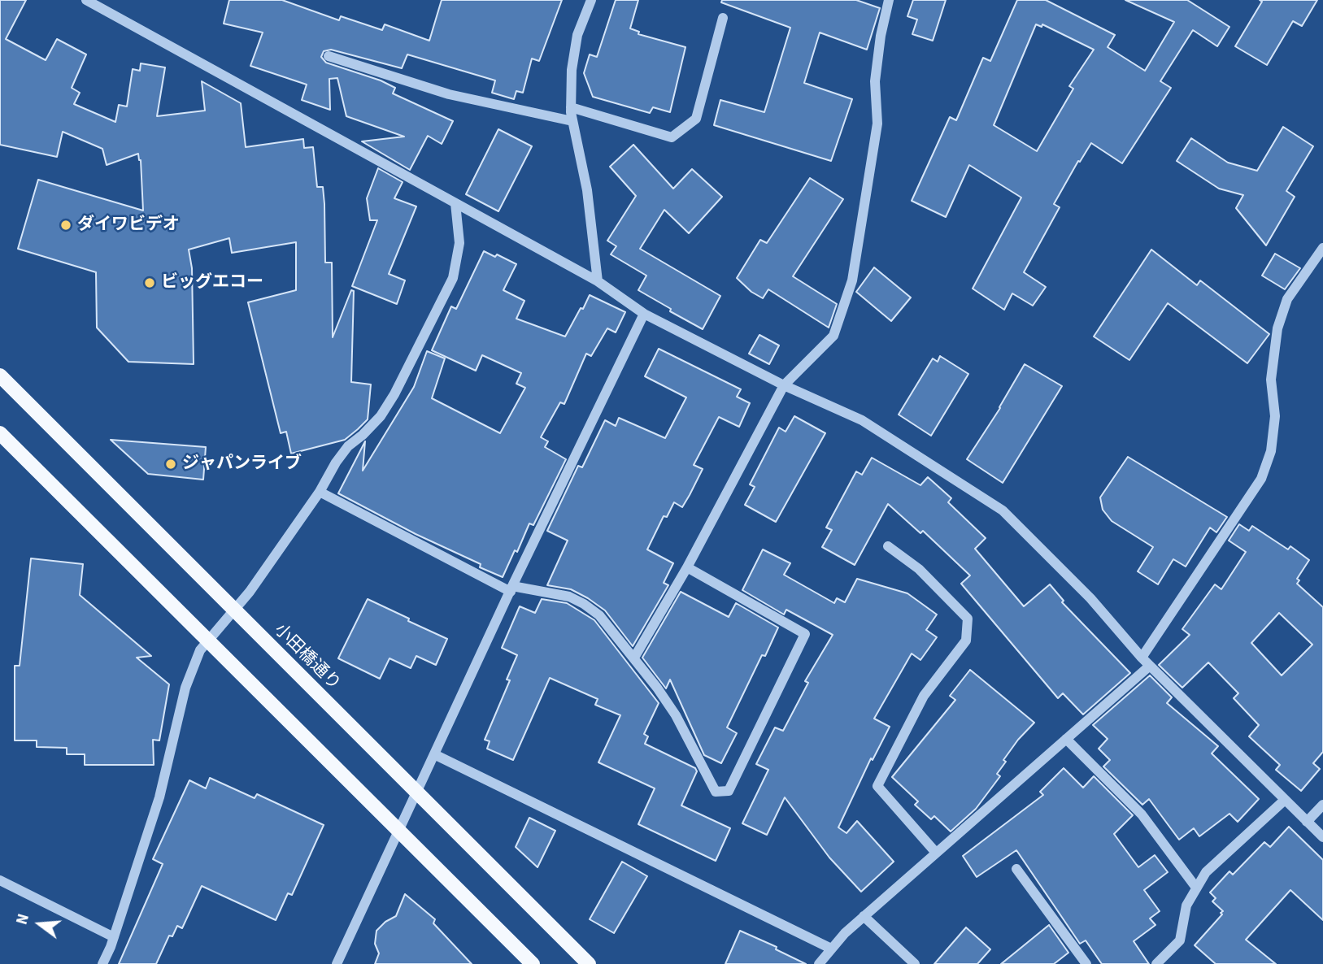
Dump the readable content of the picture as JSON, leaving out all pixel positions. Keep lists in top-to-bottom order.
{
  "streets": {
    "main road": ["小田橋通り"]
  },
  "places": ["ダイワビデオ", "ビッグエコー", "ジャパンライブ"],
  "north": "left"
}
